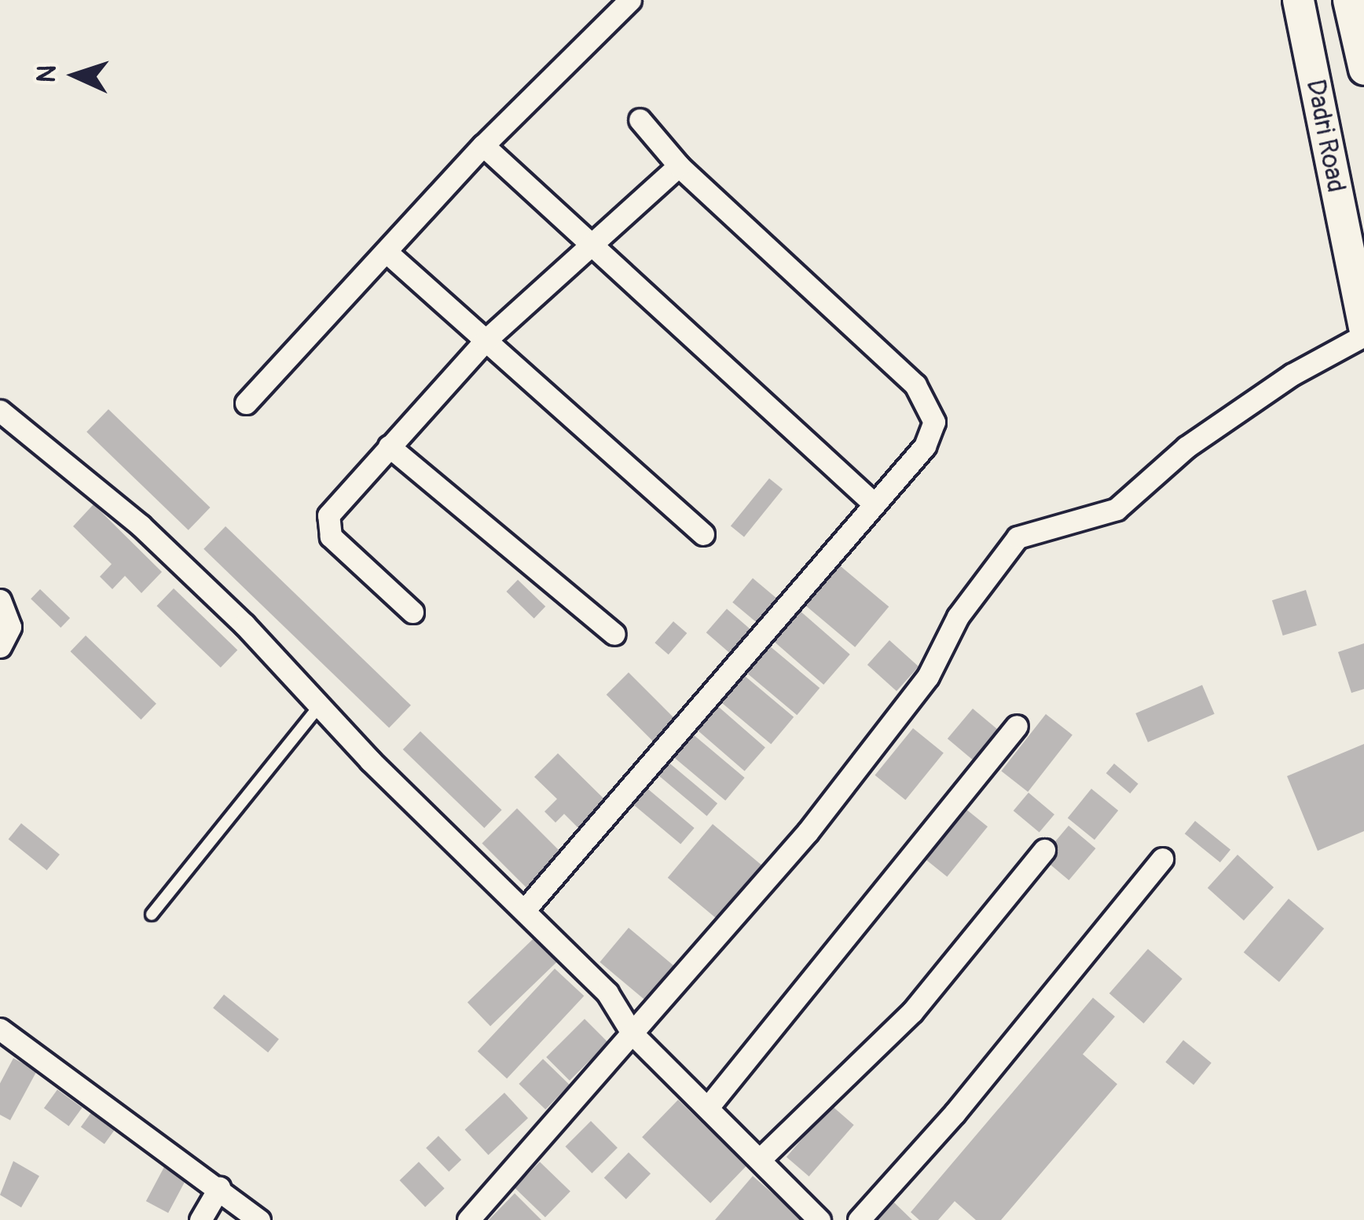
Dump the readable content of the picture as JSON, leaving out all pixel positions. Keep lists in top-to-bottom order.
{
  "streets": {
    "main road": ["Dadri Road"]
  },
  "north": "left"
}
